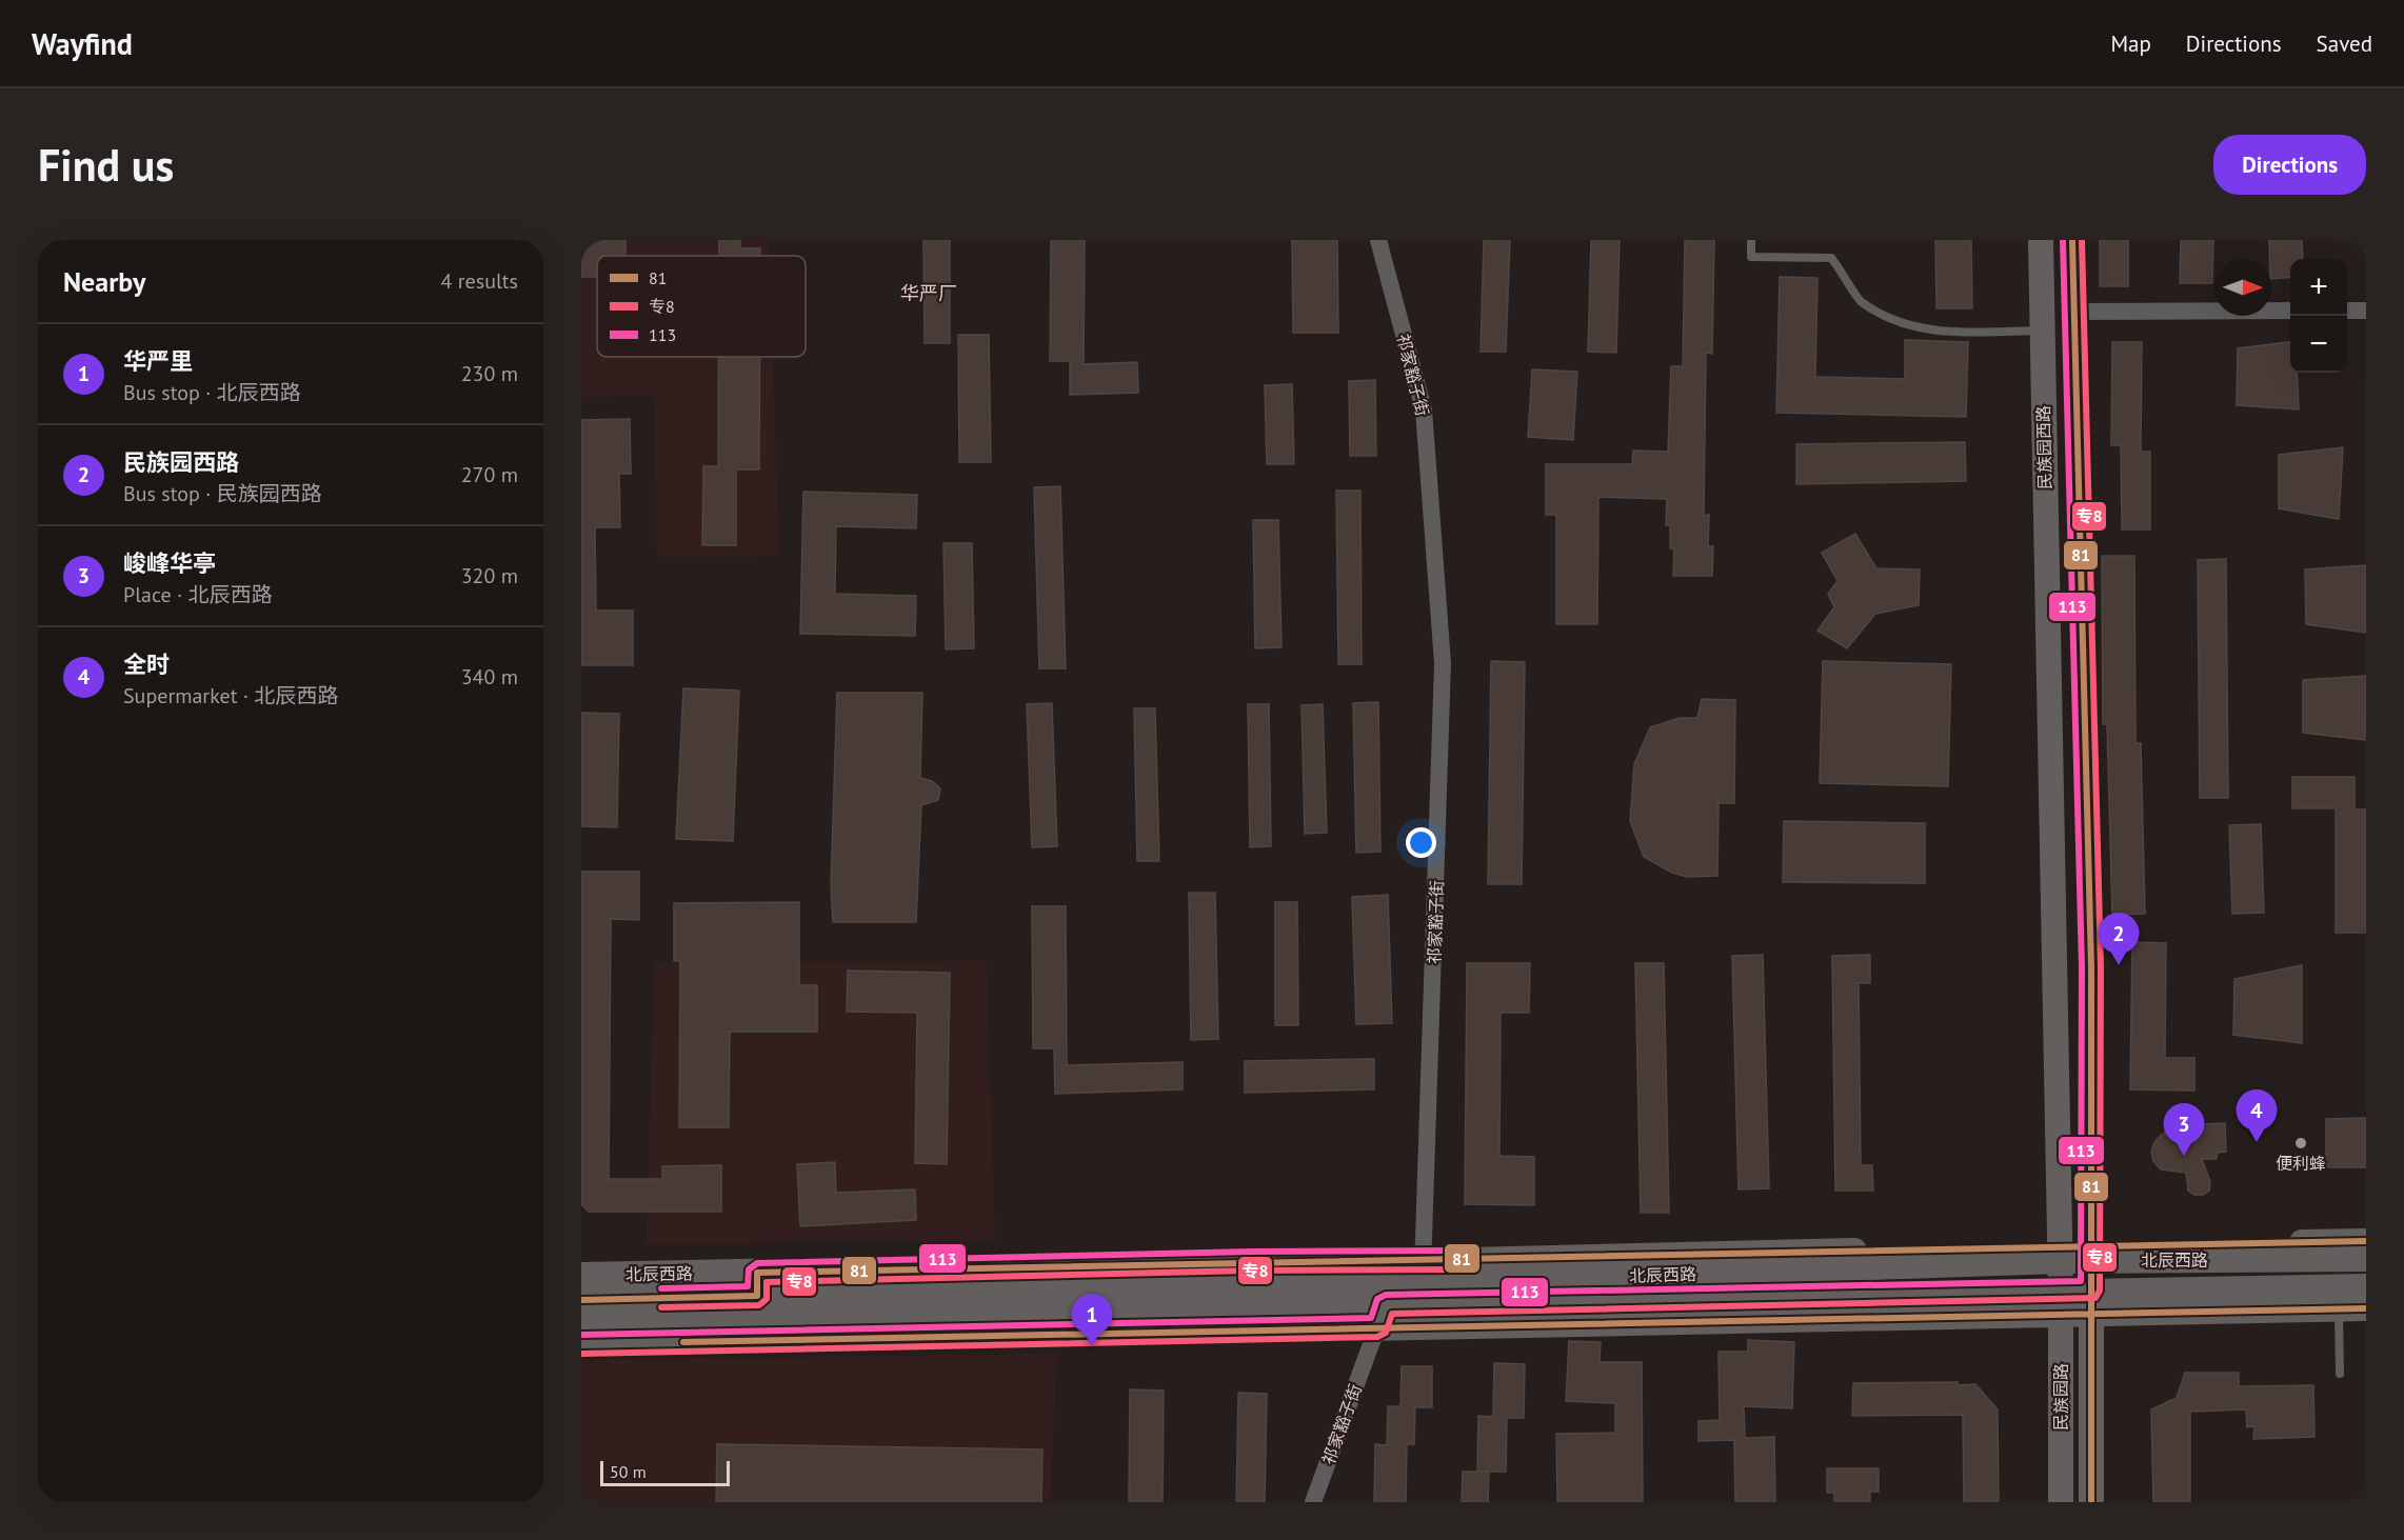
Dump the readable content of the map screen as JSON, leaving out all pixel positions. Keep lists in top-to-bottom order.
{
  "streets": {
    "main road": ["民族园西路", "北辰西路", "民族园路"],
    "street": ["祁家豁子街"]
  },
  "crossings": [
    ["祁家豁子街", "北辰西路"],
    ["民族园西路", "北辰西路"],
    ["民族园西路", "民族园路"],
    ["北辰西路", "民族园路"]
  ],
  "districts": ["华严厂"],
  "places": ["便利蜂"],
  "lines": ["transit line 81", "transit line 专8", "transit line 113"],
  "legend": ["81", "专8", "113"],
  "scale_bar": "50 m",
  "north": "right",
  "page": {
    "header": "Wayfind",
    "nav": ["Map", "Directions", "Saved"],
    "buttons": "Directions",
    "title": "Find us",
    "heading": ["Nearby", "4 results"],
    "map_buttons": ["+", "−"],
    "list": [
      {
        "mark": "1",
        "name": "华严里",
        "note": "Bus stop · 北辰西路",
        "value": "230 m"
      },
      {
        "mark": "2",
        "name": "民族园西路",
        "note": "Bus stop · 民族园西路",
        "value": "270 m"
      },
      {
        "mark": "3",
        "name": "峻峰华亭",
        "note": "Place · 北辰西路",
        "value": "320 m"
      },
      {
        "mark": "4",
        "name": "全时",
        "note": "Supermarket · 北辰西路",
        "value": "340 m"
      }
    ],
    "pins": [
      "2",
      "4",
      "3",
      "1"
    ],
    "scale": "50 m"
  }
}
